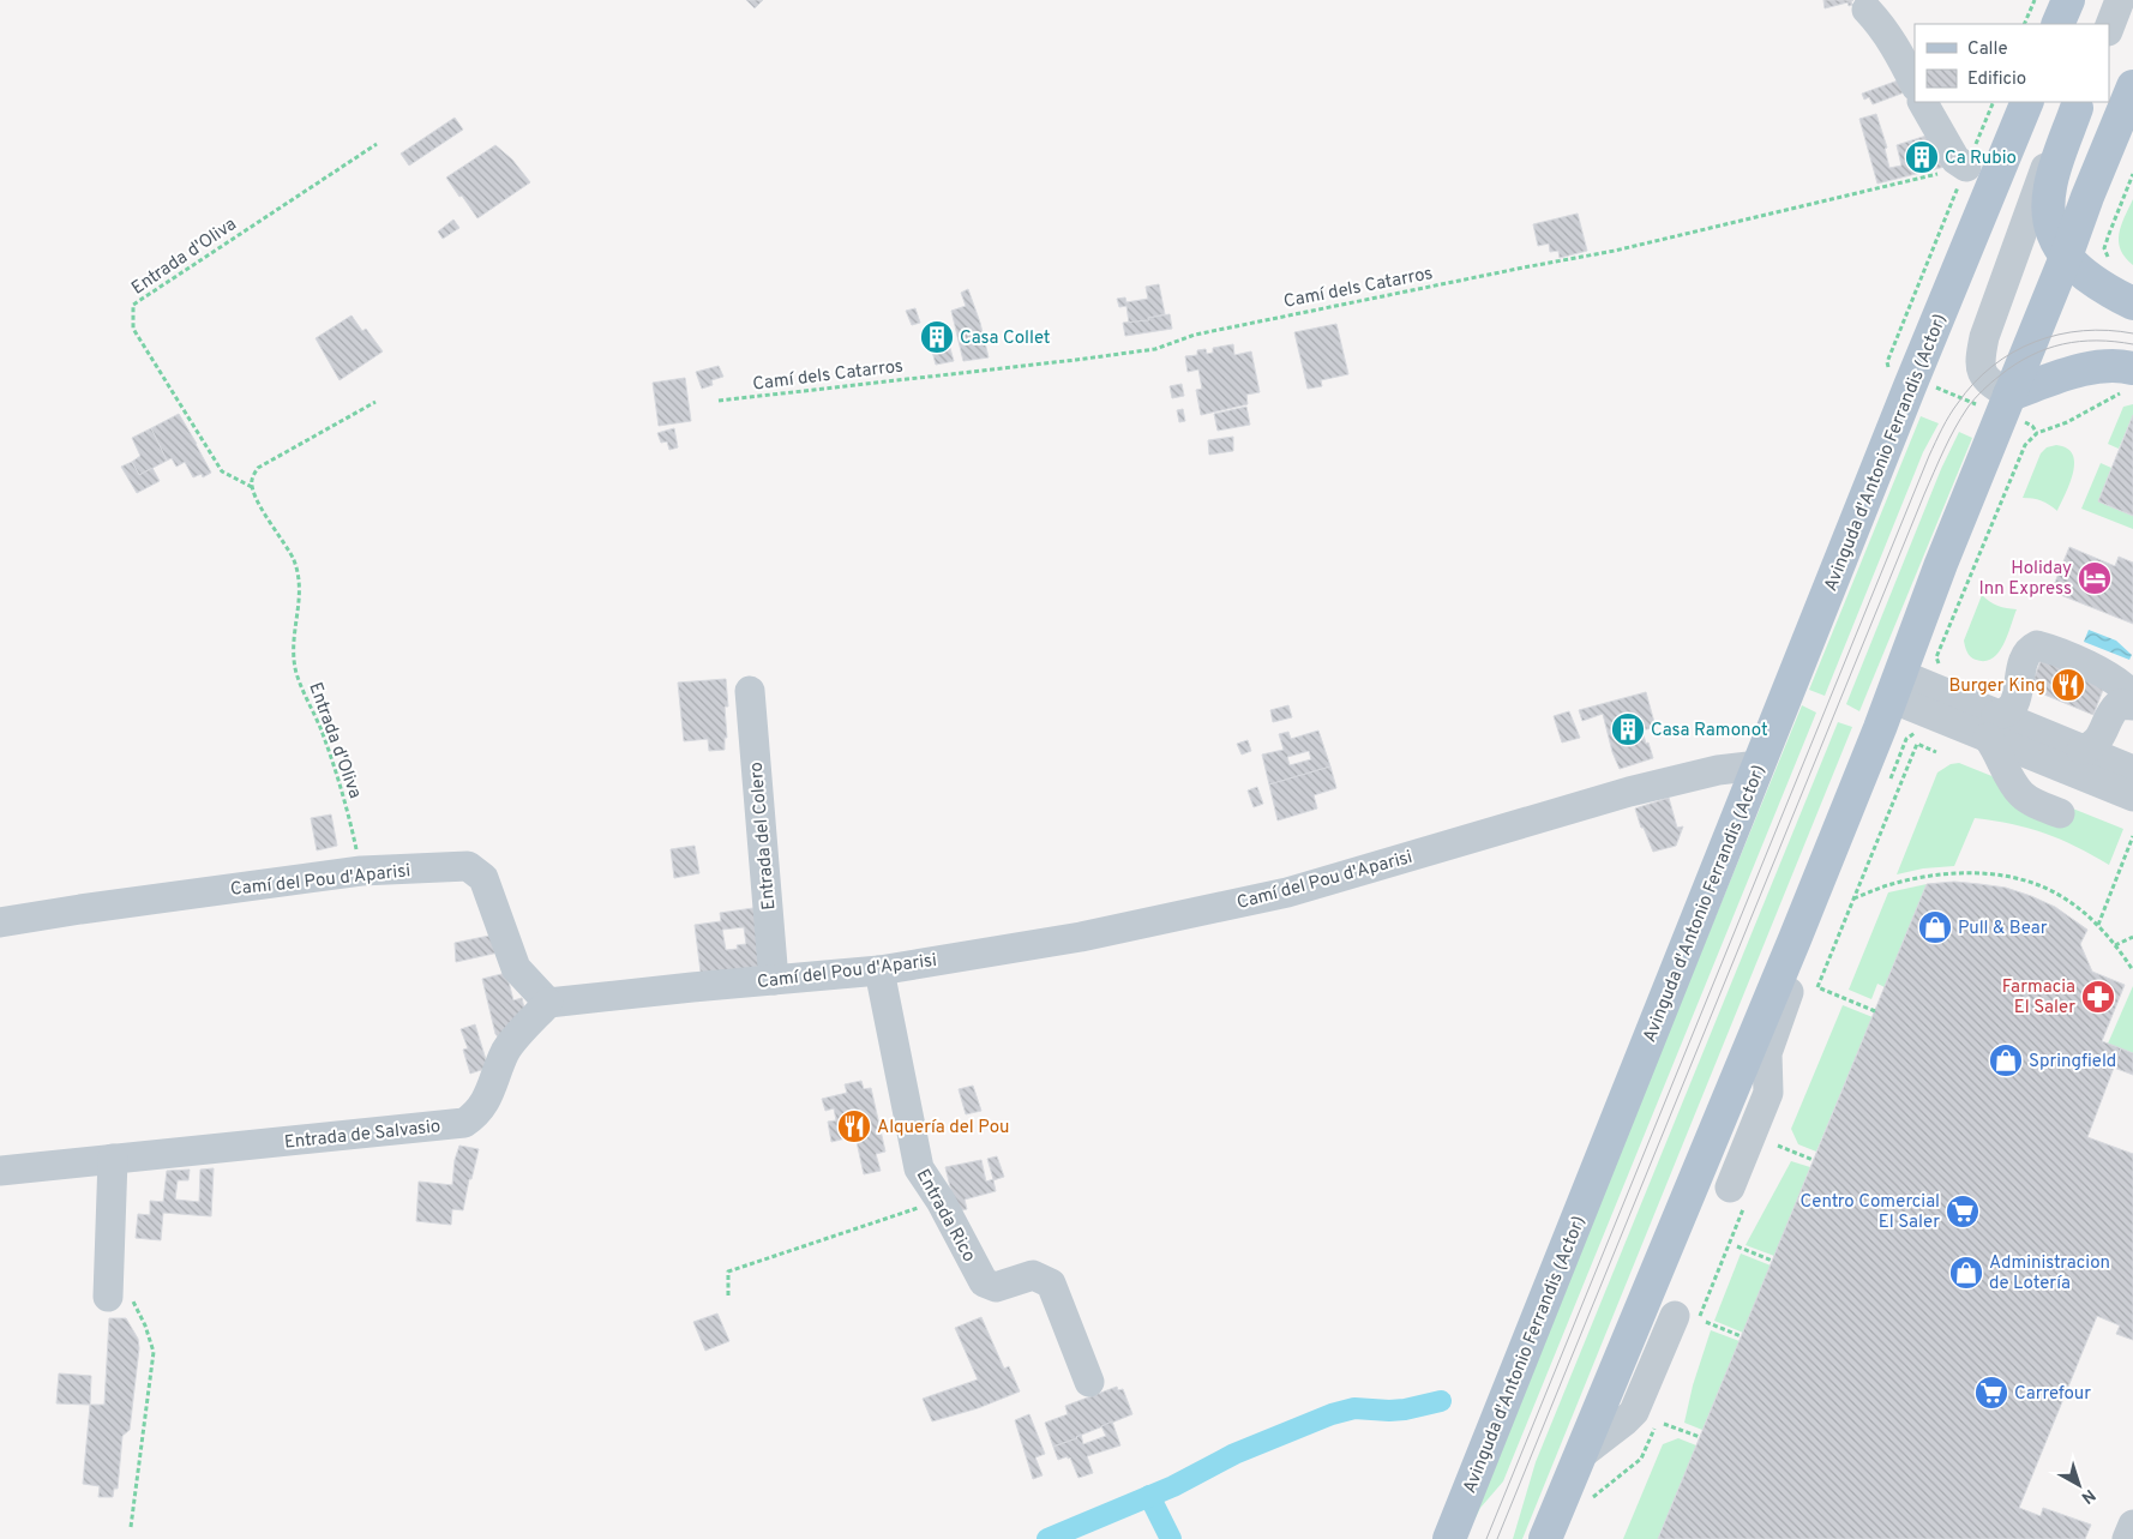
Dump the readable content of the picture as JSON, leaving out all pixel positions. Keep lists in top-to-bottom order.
{
  "streets": {
    "main road": ["Avinguda d'Antonio Ferrandis (Actor)"],
    "street": [
      "Entrada del Colero",
      "Camí del Pou d'Aparisi",
      "Entrada de Salvasio",
      "Entrada Rico"
    ],
    "path": ["Entrada d'Oliva", "Camí dels Catarros"]
  },
  "crossings": [
    ["Entrada d'Oliva", "Camí del Pou d'Aparisi"],
    ["Avinguda d'Antonio Ferrandis (Actor)", "Camí del Pou d'Aparisi"],
    ["Entrada del Colero", "Camí del Pou d'Aparisi"],
    ["Camí del Pou d'Aparisi", "Entrada de Salvasio"],
    ["Camí del Pou d'Aparisi", "Entrada Rico"]
  ],
  "places": {
    "building": ["Ca Rubio", "Casa Collet", "Casa Ramonot"],
    "hotel": ["Holiday Inn Express"],
    "restaurant": ["Burger King", "Alquería del Pou"],
    "shop": ["Pull & Bear", "Springfield", "Administracion de Lotería"],
    "pharmacy": ["Farmacia El Saler"],
    "supermarket": ["Centro Comercial El Saler", "Carrefour"]
  },
  "legend": ["Calle", "Edificio"],
  "north": "bottom right"
}
